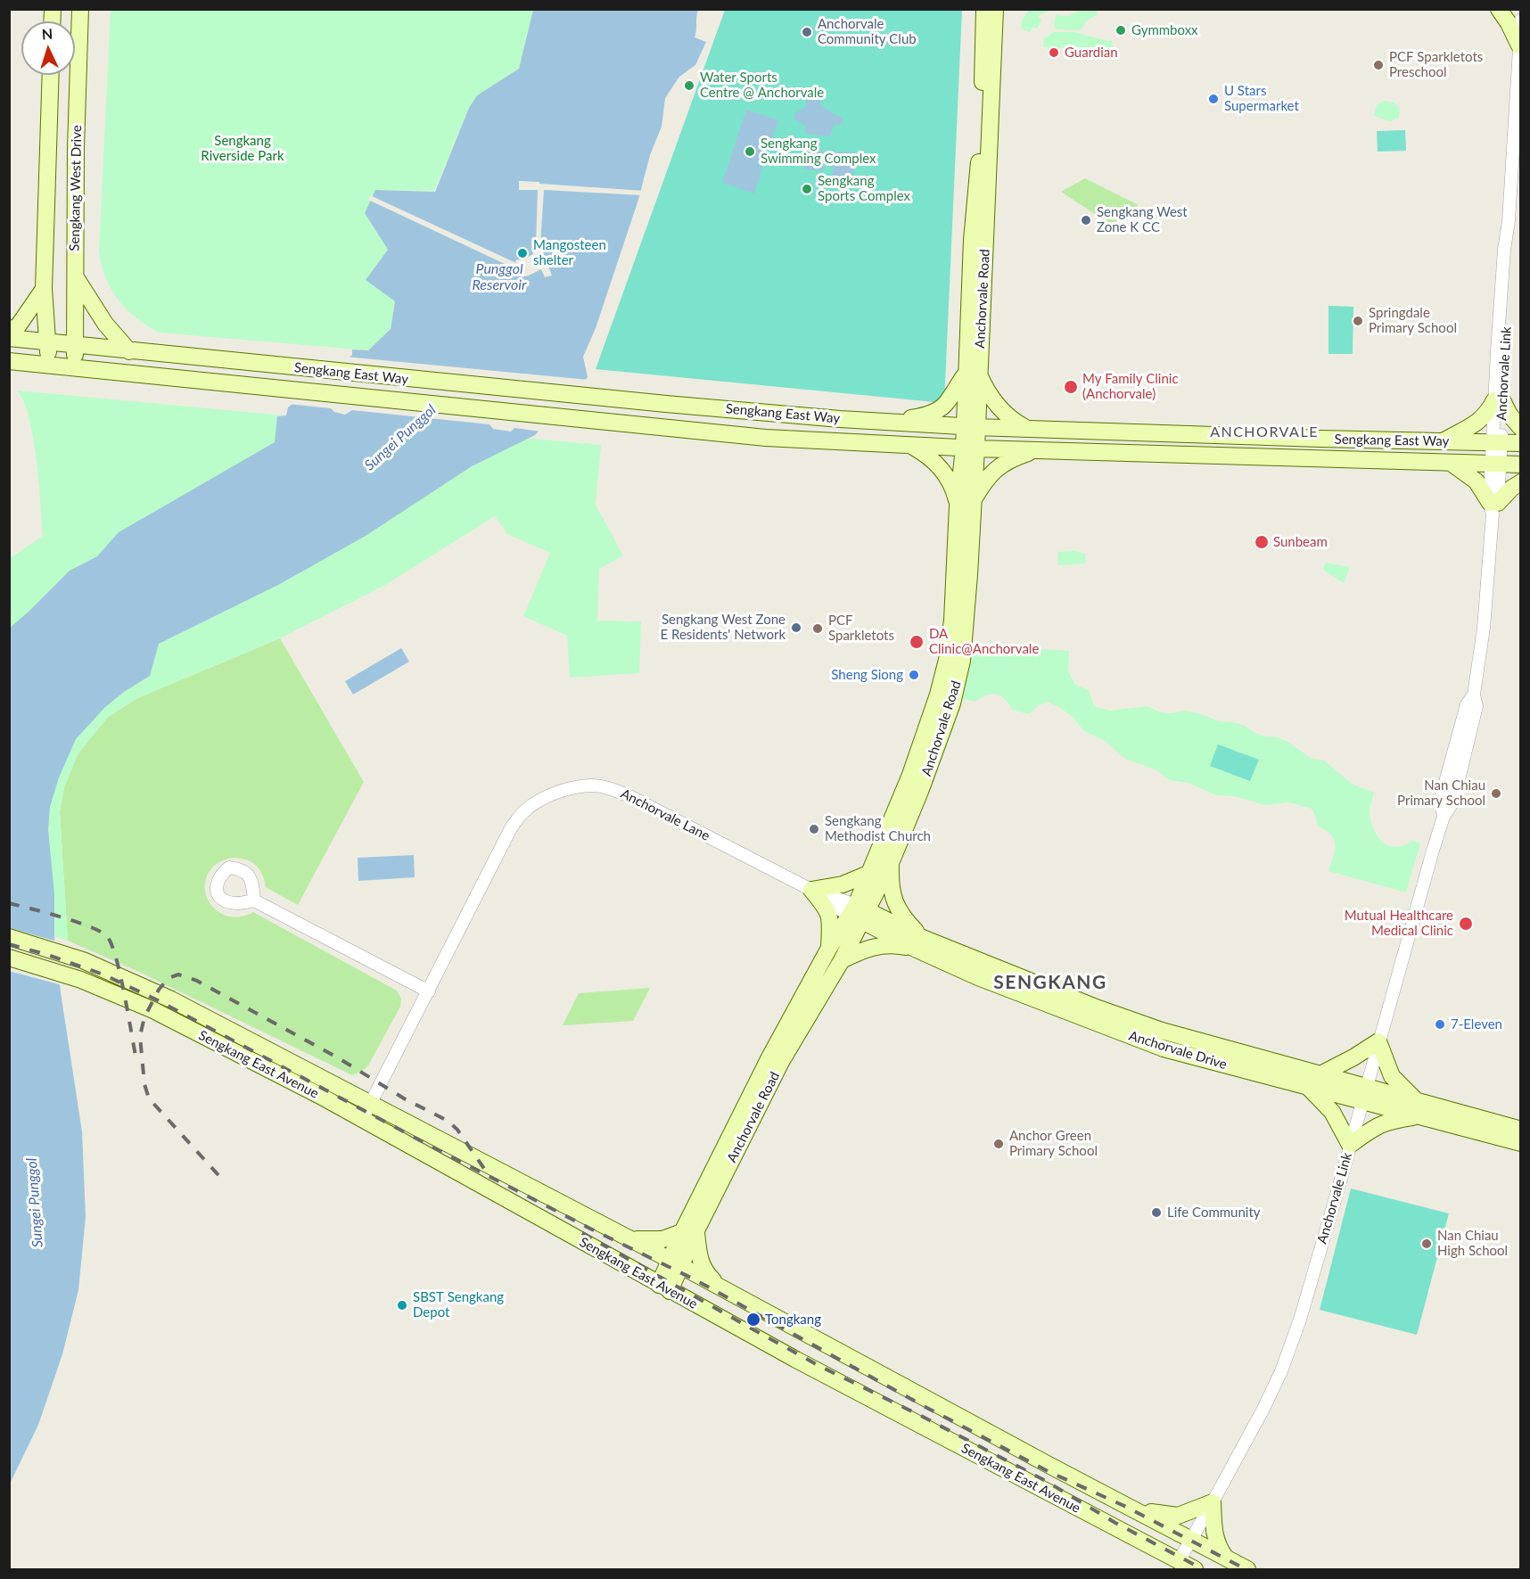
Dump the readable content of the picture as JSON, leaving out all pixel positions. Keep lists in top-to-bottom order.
{
  "streets": {
    "main road": [
      "Sengkang West Drive",
      "Anchorvale Road",
      "Sengkang East Way",
      "Anchorvale Drive",
      "Sengkang East Avenue"
    ],
    "street": ["Anchorvale Link", "Anchorvale Lane"]
  },
  "crossings": [
    ["Sengkang West Drive", "Sengkang East Way"],
    ["Anchorvale Road", "Sengkang East Way"],
    ["Anchorvale Road", "Anchorvale Lane"],
    ["Anchorvale Road", "Anchorvale Drive"],
    ["Anchorvale Road", "Sengkang East Avenue"],
    ["Sengkang East Way", "Anchorvale Link"],
    ["Anchorvale Link", "Anchorvale Drive"],
    ["Anchorvale Link", "Sengkang East Avenue"],
    ["Anchorvale Lane", "Anchorvale Drive"],
    ["Anchorvale Lane", "Sengkang East Avenue"]
  ],
  "districts": ["ANCHORVALE", "SENGKANG"],
  "water": ["Punggol Reservoir", "Sungei Punggol"],
  "parks": ["Sengkang Riverside Park"],
  "places": [
    "Gymmboxx",
    "Anchorvale Community Club",
    "Guardian",
    "PCF Sparkletots Preschool",
    "Water Sports Centre @ Anchorvale",
    "U Stars Supermarket",
    "Sengkang Swimming Complex",
    "Sengkang Sports Complex",
    "Sengkang West Zone K CC",
    "Mangosteen shelter",
    "Springdale Primary School",
    "My Family Clinic (Anchorvale)",
    "Sunbeam",
    "Sengkang West Zone E Residents' Network",
    "PCF Sparkletots",
    "DA Clinic@Anchorvale",
    "Sheng Siong",
    "Nan Chiau Primary School",
    "Sengkang Methodist Church",
    "Mutual Healthcare Medical Clinic",
    "7-Eleven",
    "Anchor Green Primary School",
    "Life Community",
    "Nan Chiau High School",
    "SBST Sengkang Depot",
    "Tongkang"
  ],
  "north": "top"
}
